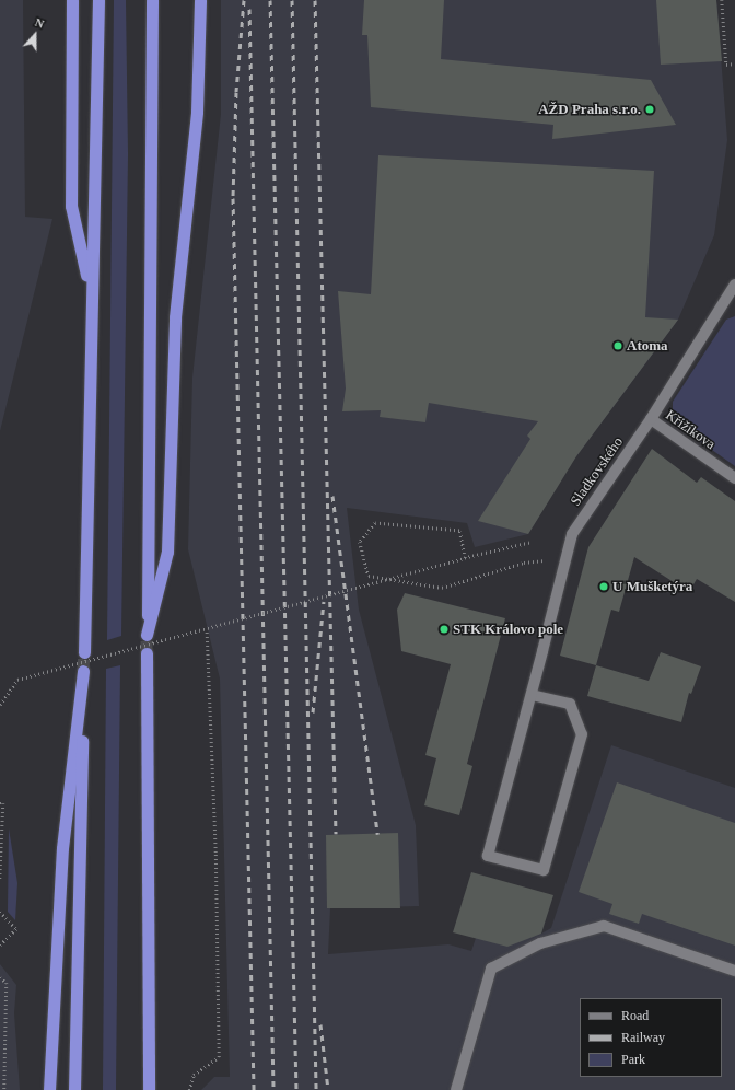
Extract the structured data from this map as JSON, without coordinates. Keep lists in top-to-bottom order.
{
  "streets": {
    "street": ["Křižíkova", "Sladkovského"]
  },
  "crossings": [
    ["Křižíkova", "Sladkovského"]
  ],
  "places": [
    "AŽD Praha s.r.o.",
    "Atoma",
    "U Mušketýra",
    "STK Královo pole"
  ],
  "legend": ["Road", "Railway", "Park"],
  "north": "top"
}
